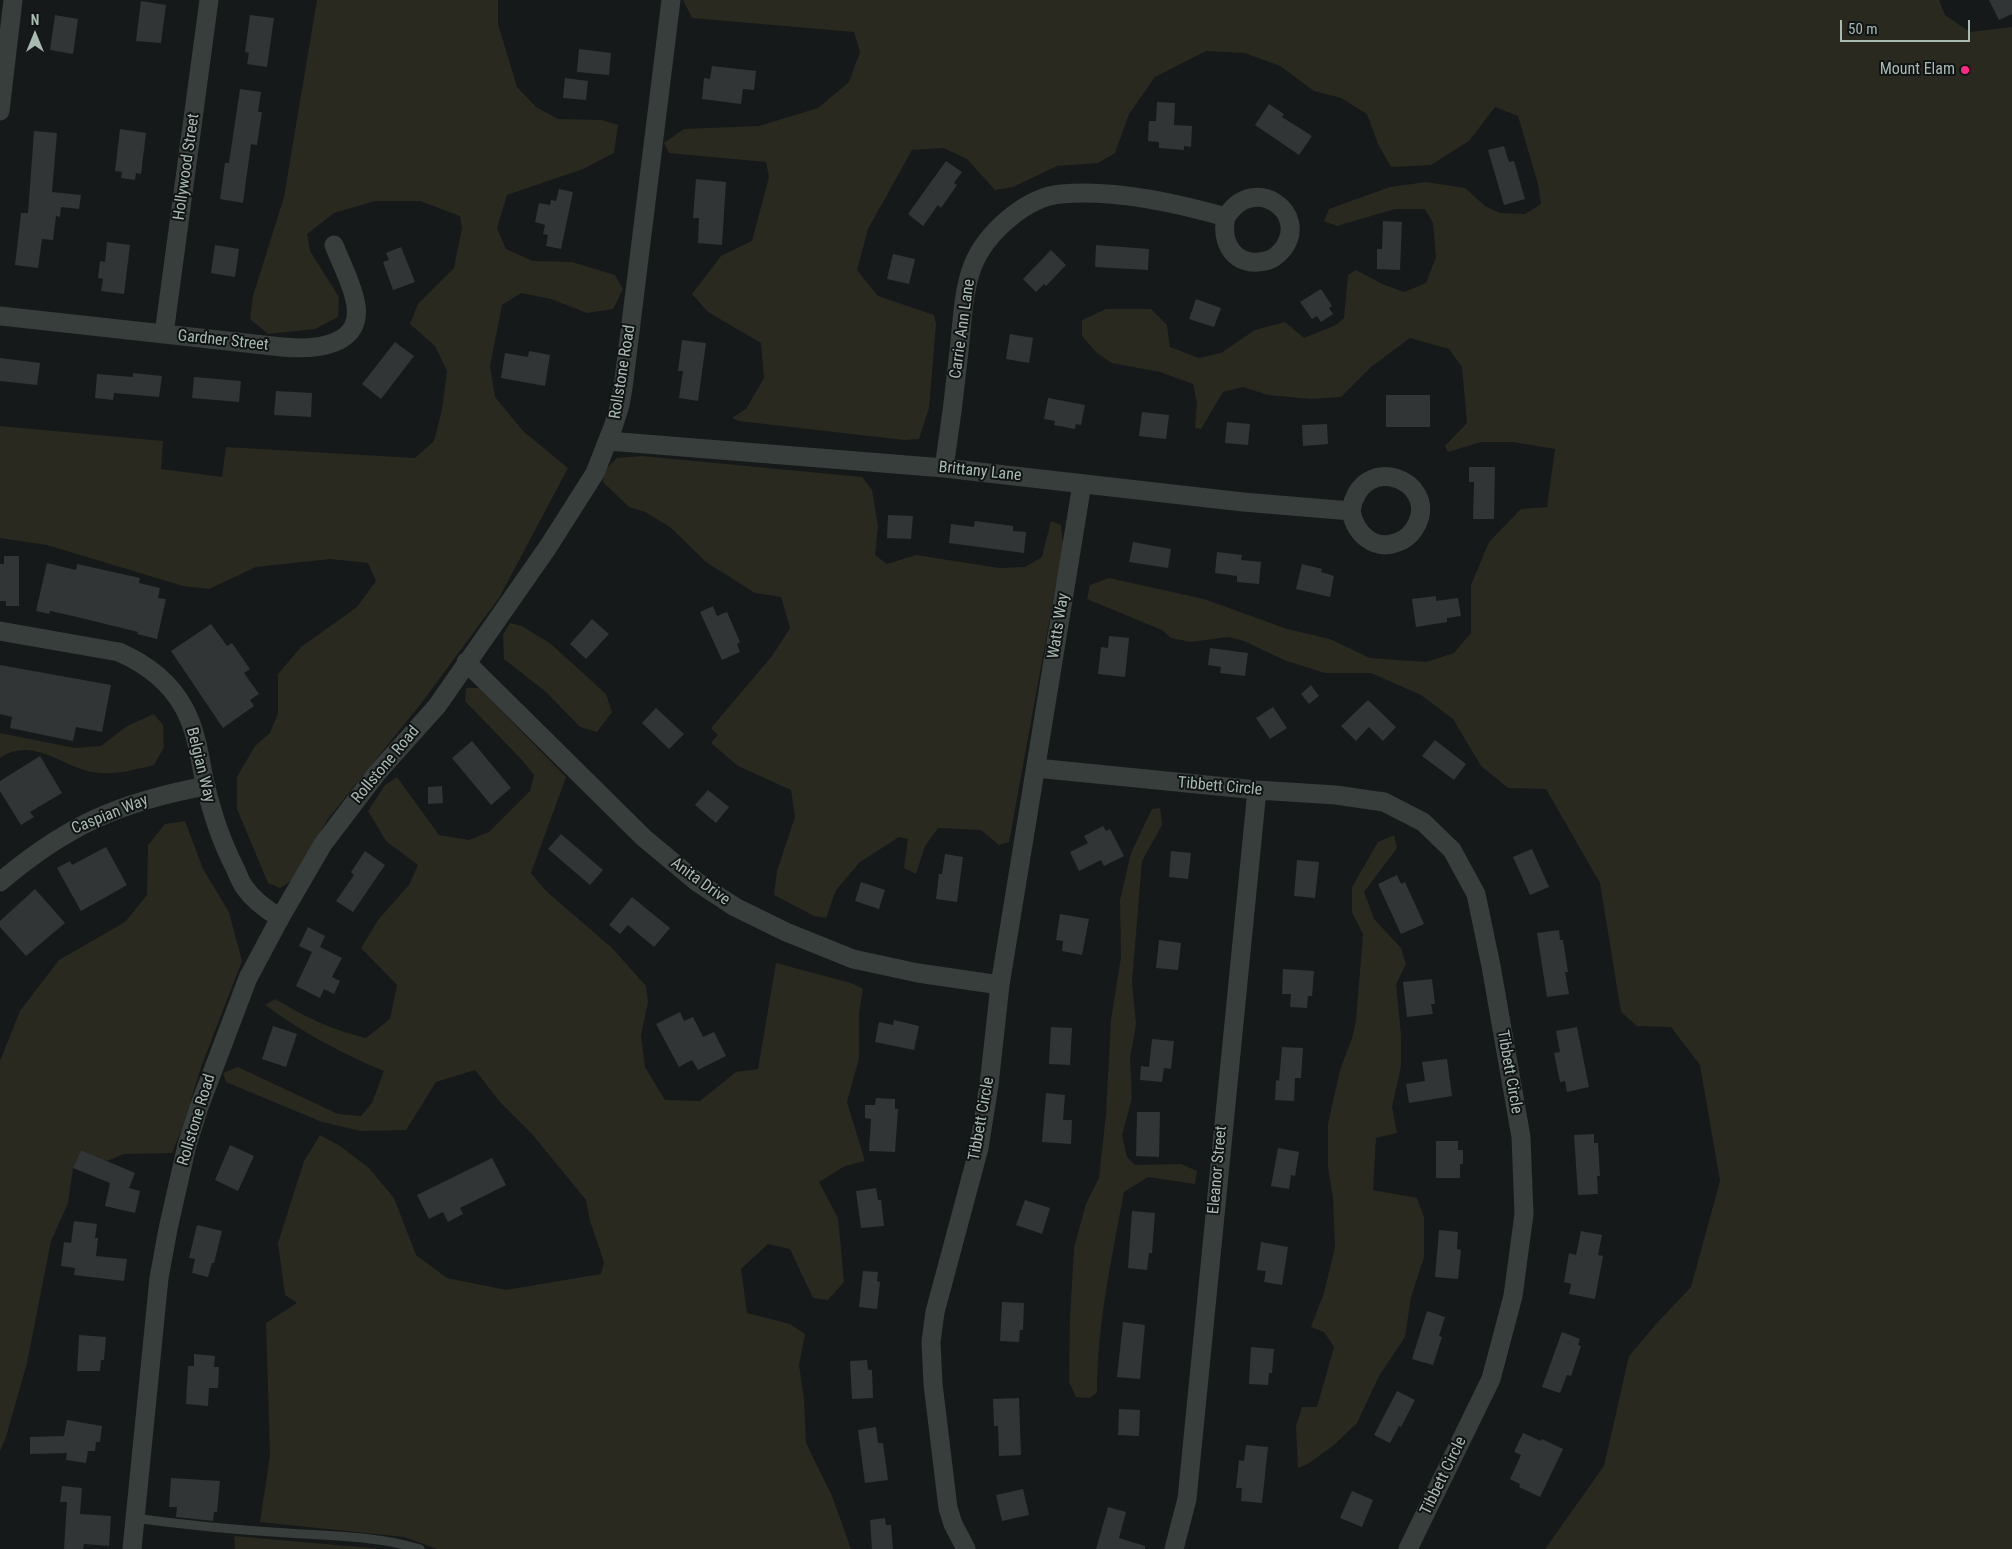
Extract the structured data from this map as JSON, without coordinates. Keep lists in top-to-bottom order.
{
  "streets": {
    "street": [
      "Hollywood Street",
      "Carrie Ann Lane",
      "Gardner Street",
      "Rollstone Road",
      "Brittany Lane",
      "Watts Way",
      "Belgian Way",
      "Tibbett Circle",
      "Caspian Way",
      "Anita Drive",
      "Eleanor Street"
    ]
  },
  "crossings": [
    ["Hollywood Street", "Gardner Street"],
    ["Carrie Ann Lane", "Brittany Lane"],
    ["Rollstone Road", "Brittany Lane"],
    ["Rollstone Road", "Belgian Way"],
    ["Rollstone Road", "Anita Drive"],
    ["Brittany Lane", "Watts Way"],
    ["Watts Way", "Tibbett Circle"],
    ["Belgian Way", "Caspian Way"],
    ["Tibbett Circle", "Anita Drive"],
    ["Tibbett Circle", "Eleanor Street"]
  ],
  "places": ["Mount Elam"],
  "scale_bar": "50 m",
  "north": "top"
}
